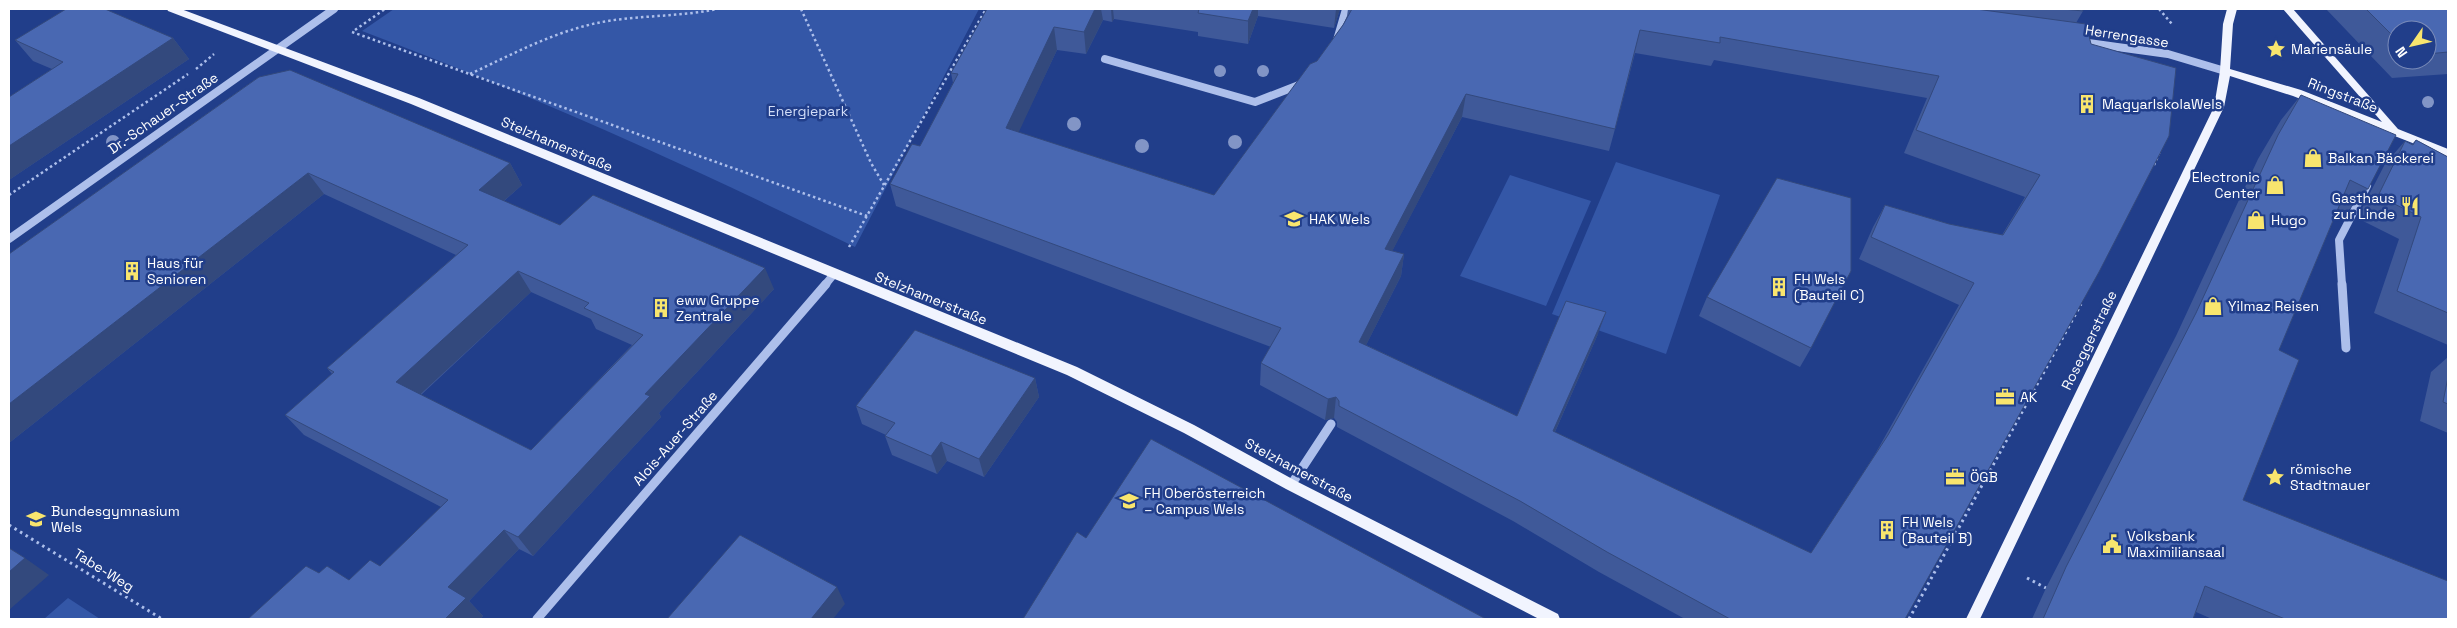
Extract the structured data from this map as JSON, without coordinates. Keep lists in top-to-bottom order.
{
  "streets": {
    "main road": ["Ringstraße", "Stelzhamerstraße", "Roseggerstraße"],
    "street": ["Herrengasse", "Dr.-Schauer-Straße", "Alois-Auer-Straße"],
    "path": ["Tabe-Weg"]
  },
  "crossings": [
    ["Herrengasse", "Ringstraße"],
    ["Herrengasse", "Roseggerstraße"],
    ["Ringstraße", "Roseggerstraße"],
    ["Dr.-Schauer-Straße", "Stelzhamerstraße"],
    ["Stelzhamerstraße", "Alois-Auer-Straße"]
  ],
  "parks": ["Energiepark"],
  "places": {
    "place": ["Mariensäule", "römische Stadtmauer"],
    "building": [
      "MagyarIskolaWels",
      "Haus für Senioren",
      "FH Wels (Bauteil C)",
      "eww Gruppe Zentrale",
      "FH Wels (Bauteil B)"
    ],
    "shop": [
      "Balkan Bäckerei",
      "Electronic Center",
      "Hugo",
      "Yilmaz Reisen"
    ],
    "restaurant": ["Gasthaus zur Linde"],
    "school or university": ["HAK Wels", "FH Oberösterreich – Campus Wels", "Bundesgymnasium Wels"],
    "office": ["AK", "ÖGB"],
    "public building": ["Volksbank Maximiliansaal"]
  },
  "north": "bottom left"
}
